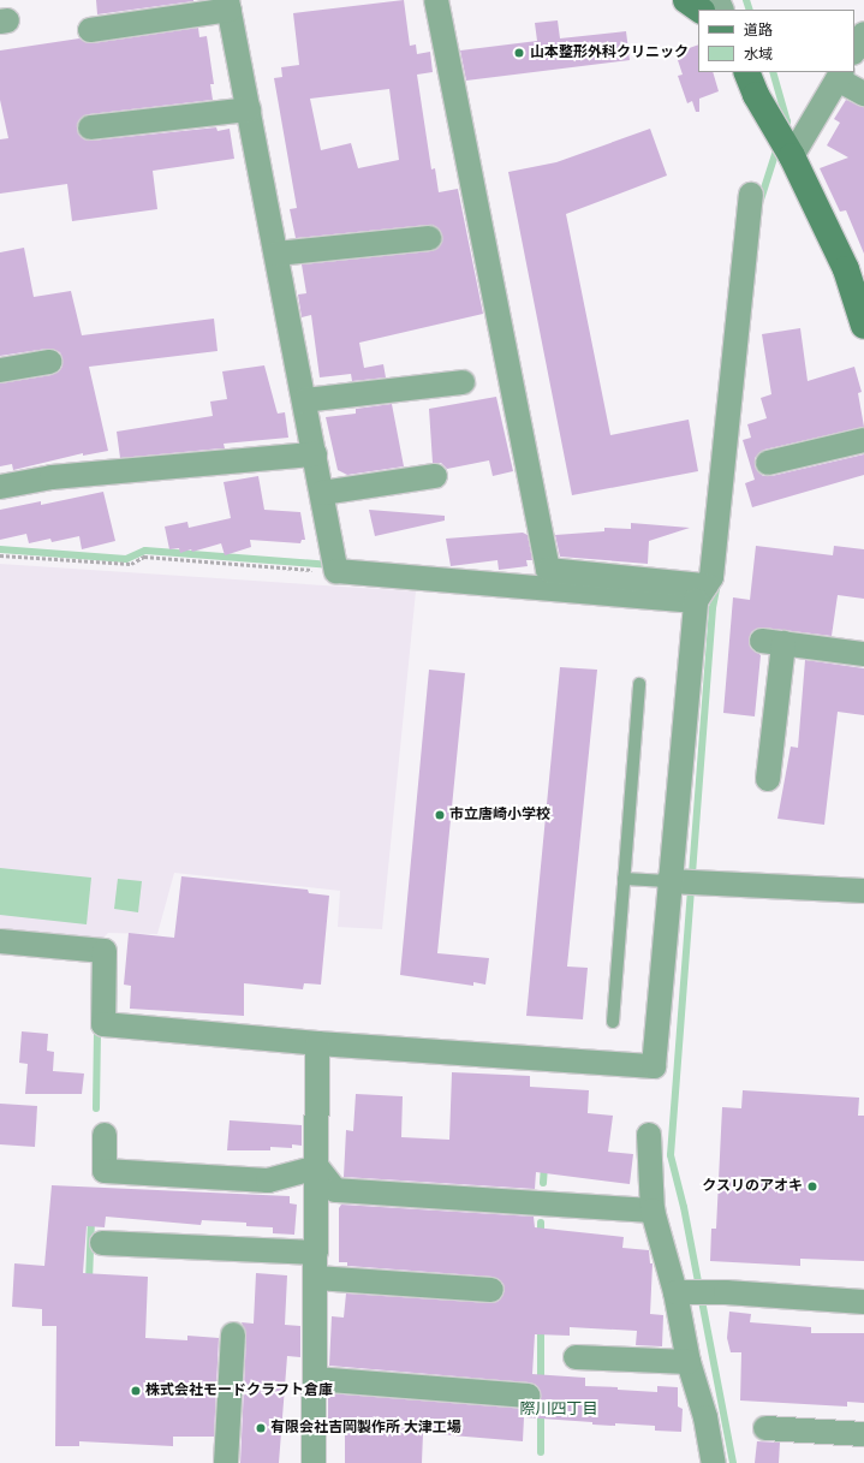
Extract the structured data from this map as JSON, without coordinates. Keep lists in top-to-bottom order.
{
  "districts": ["際川四丁目"],
  "places": [
    "山本整形外科クリニック",
    "市立唐崎小学校",
    "クスリのアオキ",
    "株式会社モードクラフト倉庫",
    "有限会社吉岡製作所 大津工場"
  ],
  "legend": ["道路", "水域"]
}
